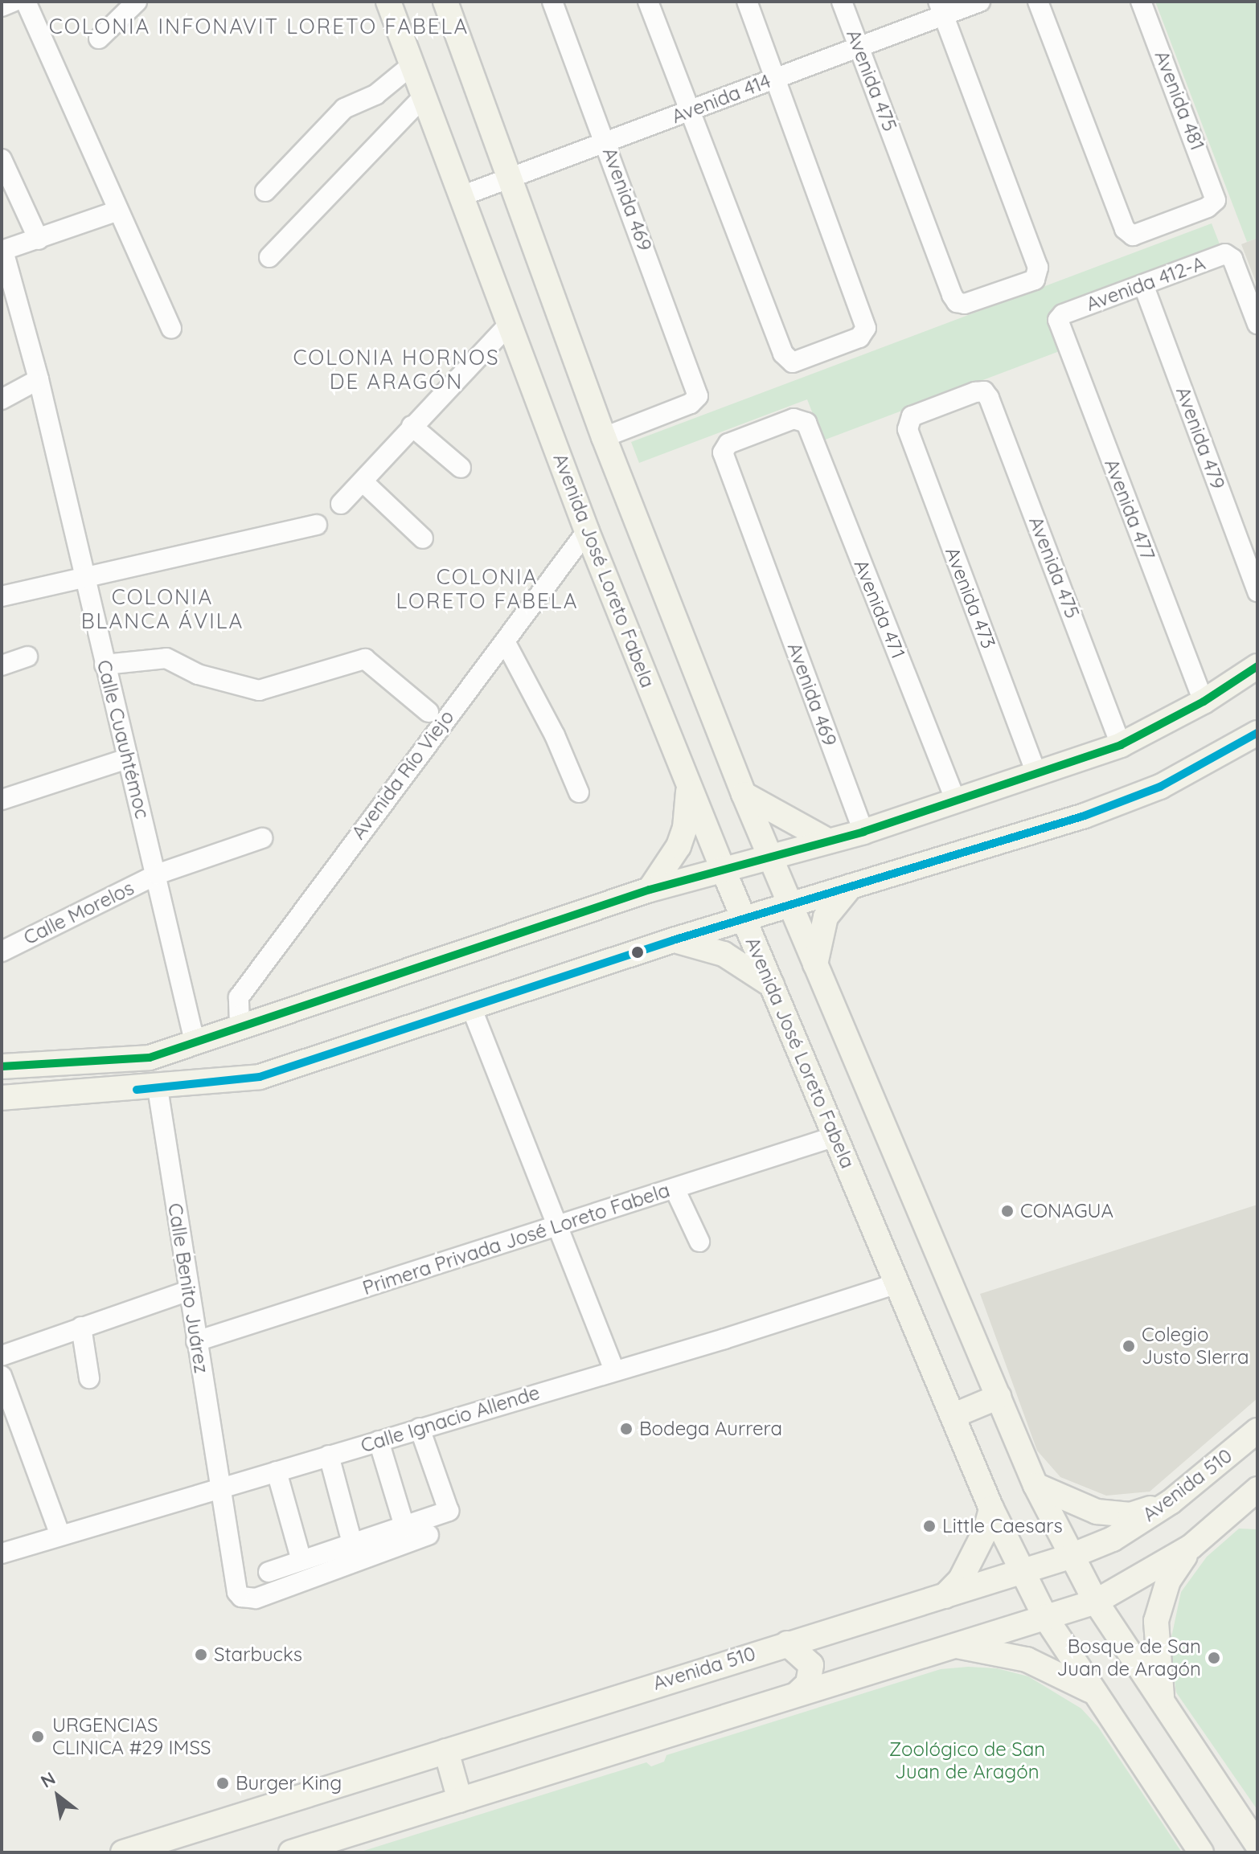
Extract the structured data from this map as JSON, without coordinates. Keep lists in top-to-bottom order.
{
  "streets": {
    "main road": ["Avenida José Loreto Fabela", "Avenida 510"],
    "street": [
      "Avenida 475",
      "Avenida 414",
      "Avenida 481",
      "Avenida 469",
      "Avenida 412-A",
      "Avenida 479",
      "Avenida 477",
      "Avenida 473",
      "Avenida 471",
      "Calle Cuauhtémoc",
      "Avenida Río Viejo",
      "Calle Morelos",
      "Primera Privada José Loreto Fabela",
      "Calle Benito Juárez",
      "Calle Ignacio Allende"
    ]
  },
  "crossings": [
    ["Avenida 475", "Avenida 414"],
    ["Avenida 475", "Avenida 473"],
    ["Avenida 414", "Avenida 469"],
    ["Avenida 414", "Avenida José Loreto Fabela"],
    ["Avenida 469", "Avenida 471"],
    ["Avenida 412-A", "Avenida 479"],
    ["Avenida 412-A", "Avenida 477"],
    ["Avenida José Loreto Fabela", "Avenida Río Viejo"],
    ["Avenida José Loreto Fabela", "Primera Privada José Loreto Fabela"],
    ["Avenida José Loreto Fabela", "Calle Ignacio Allende"],
    ["Avenida José Loreto Fabela", "Avenida 510"],
    ["Calle Cuauhtémoc", "Calle Morelos"],
    ["Primera Privada José Loreto Fabela", "Calle Benito Juárez"],
    ["Calle Benito Juárez", "Calle Ignacio Allende"]
  ],
  "districts": [
    "COLONIA INFONAVIT LORETO FABELA",
    "COLONIA HORNOS DE ARAGÓN",
    "COLONIA LORETO FABELA",
    "COLONIA BLANCA ÁVILA"
  ],
  "parks": ["Zoológico de San Juan de Aragón"],
  "places": [
    "CONAGUA",
    "Colegio Justo SIerra",
    "Bodega Aurrera",
    "Little Caesars",
    "Starbucks",
    "Bosque de San Juan de Aragón",
    "URGENCIAS CLINICA #29 IMSS",
    "Burger King"
  ],
  "north": "top left"
}
